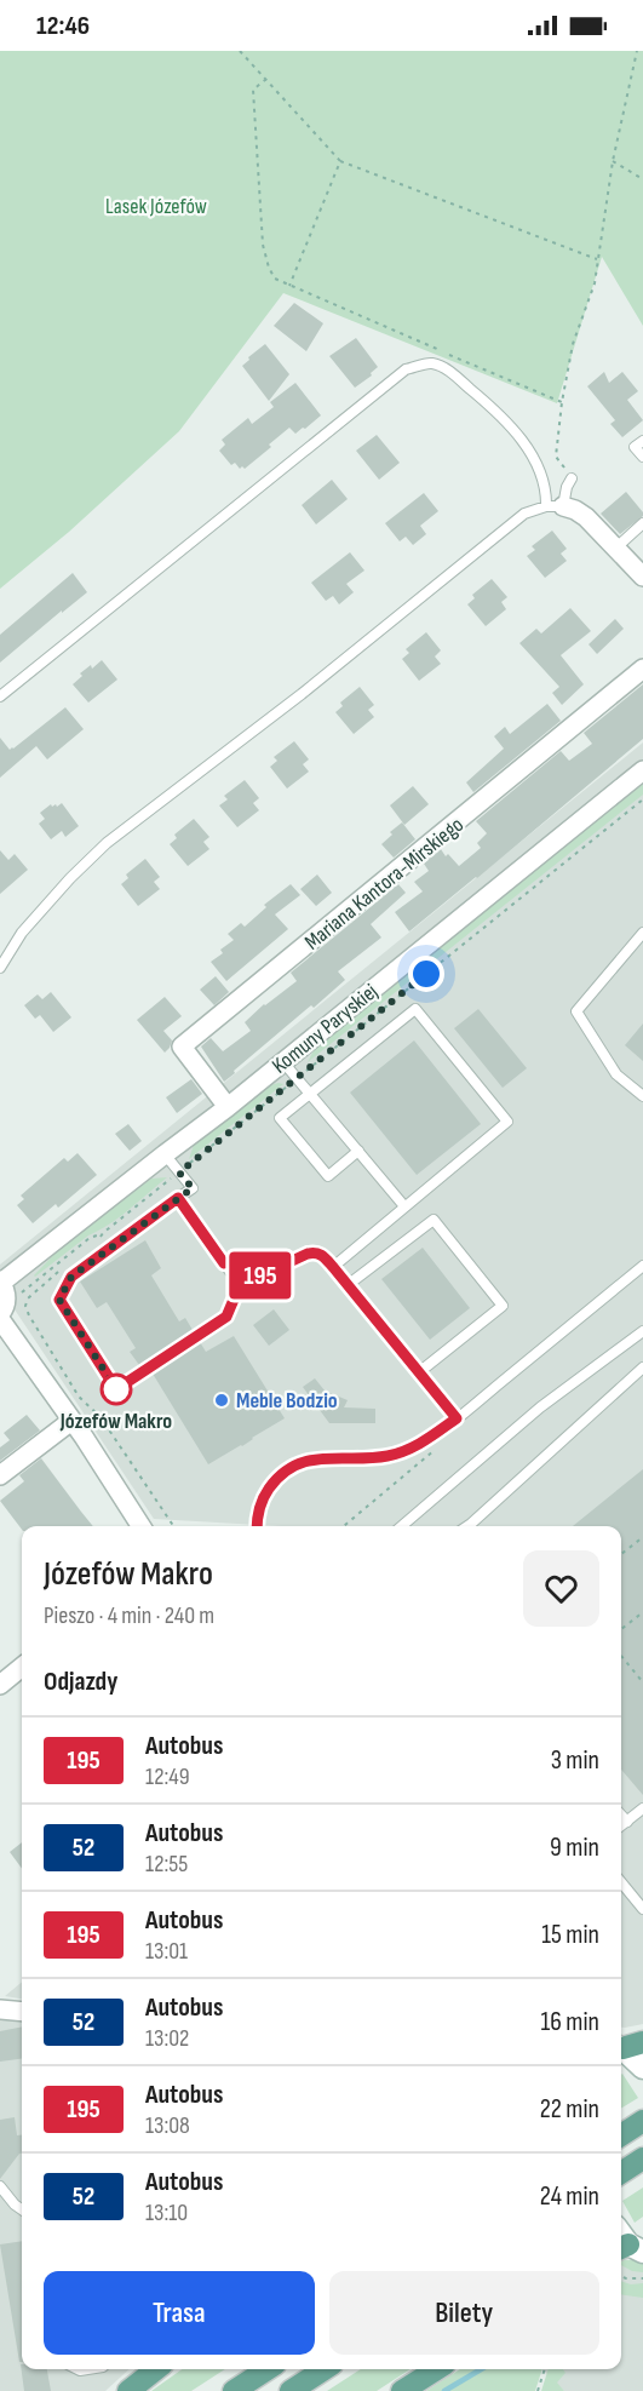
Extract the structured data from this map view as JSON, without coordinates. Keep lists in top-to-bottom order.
{
  "streets": {
    "street": ["Mariana Kantora-Mirskiego", "Komuny Paryskiej"]
  },
  "crossings": [
    ["Mariana Kantora-Mirskiego", "Komuny Paryskiej"]
  ],
  "parks": ["Lasek Józefów"],
  "places": ["Józefów Makro", "Meble Bodzio"],
  "lines": ["bus line 195"],
  "page": {
    "status": "12:46",
    "on_map": "195",
    "heading": [
      ["Józefów Makro", "Pieszo · 4 min · 240 m"],
      "Odjazdy"
    ],
    "list": [
      {
        "mark": "195",
        "name": "Autobus",
        "note": "12:49",
        "value": "3 min"
      },
      {
        "mark": "52",
        "name": "Autobus",
        "note": "12:55",
        "value": "9 min"
      },
      {
        "mark": "195",
        "name": "Autobus",
        "note": "13:01",
        "value": "15 min"
      },
      {
        "mark": "52",
        "name": "Autobus",
        "note": "13:02",
        "value": "16 min"
      },
      {
        "mark": "195",
        "name": "Autobus",
        "note": "13:08",
        "value": "22 min"
      },
      {
        "mark": "52",
        "name": "Autobus",
        "note": "13:10",
        "value": "24 min"
      }
    ],
    "buttons": ["Trasa", "Bilety"]
  }
}
